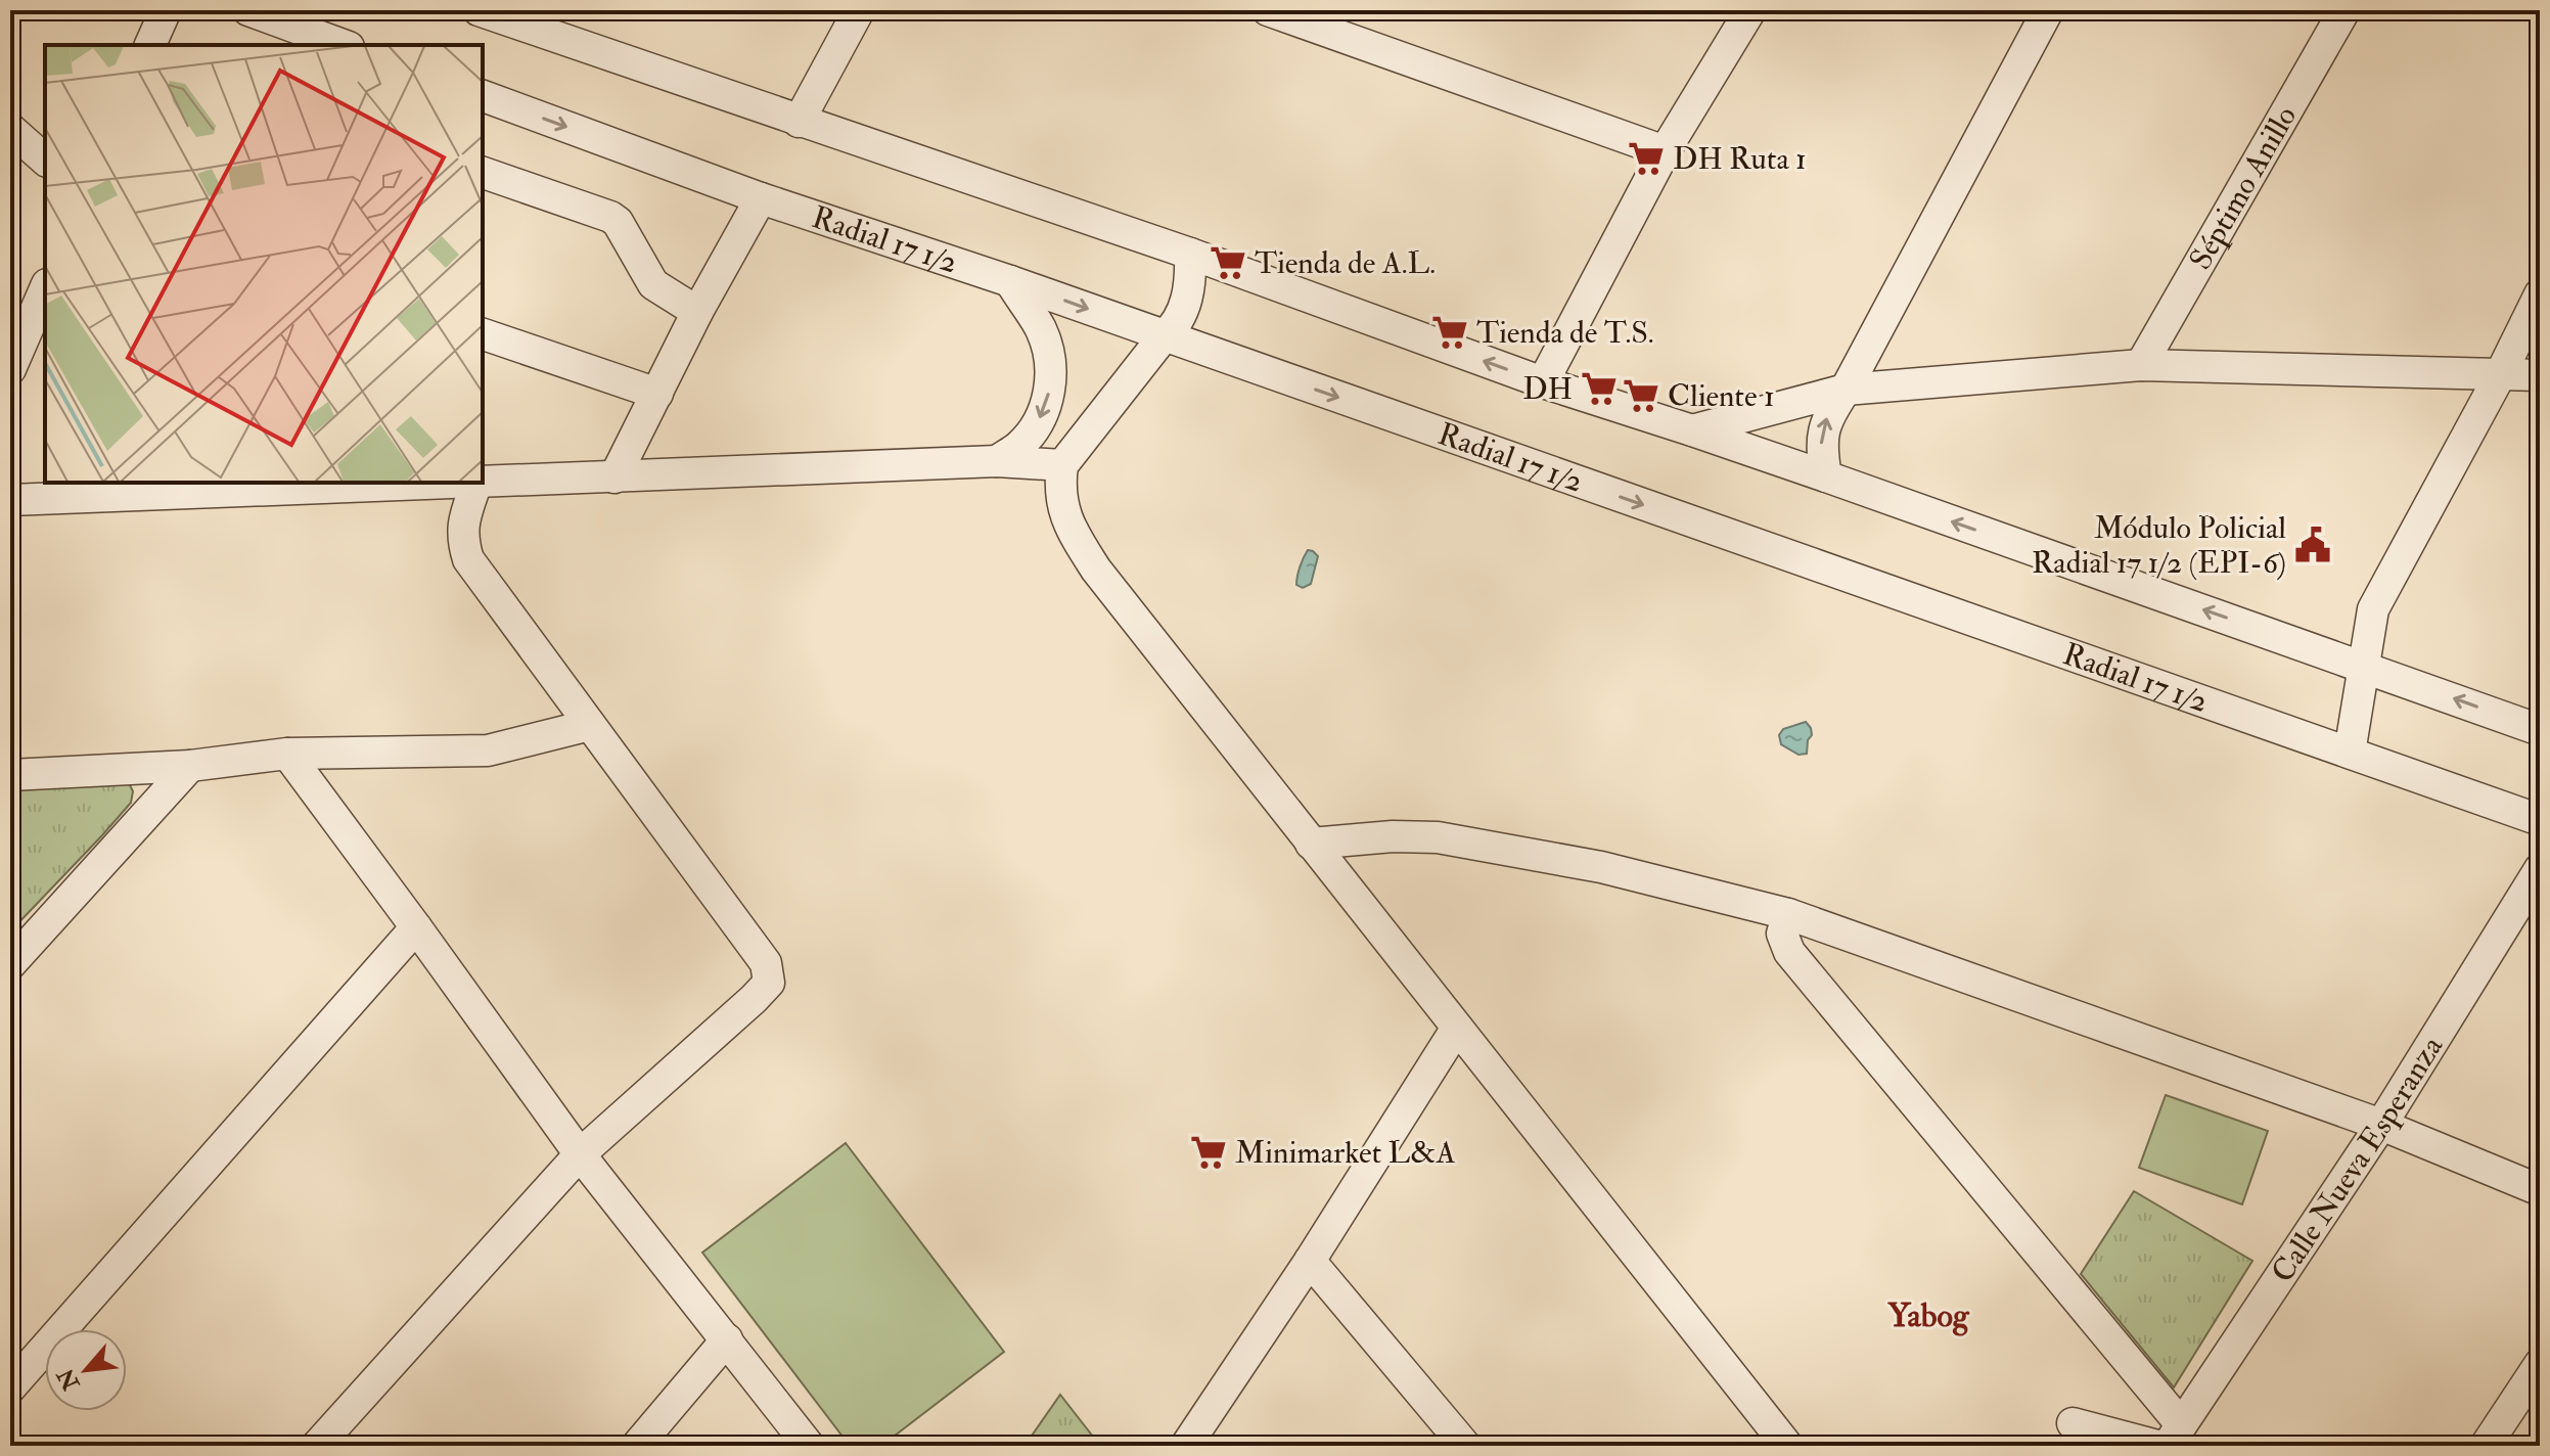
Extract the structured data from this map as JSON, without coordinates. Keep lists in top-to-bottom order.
{
  "streets": {
    "street": ["Séptimo Anillo", "Radial 17 1/2", "Calle Nueva Esperanza"]
  },
  "districts": ["Yabog"],
  "places": {
    "supermarket": [
      "DH Ruta 1",
      "Tienda de A.L.",
      "Tienda de T.S.",
      "DH",
      "Cliente 1",
      "Minimarket L&A"
    ],
    "public building": ["Módulo Policial Radial 17 1/2 (EPI-6)"]
  },
  "north": "bottom left"
}
